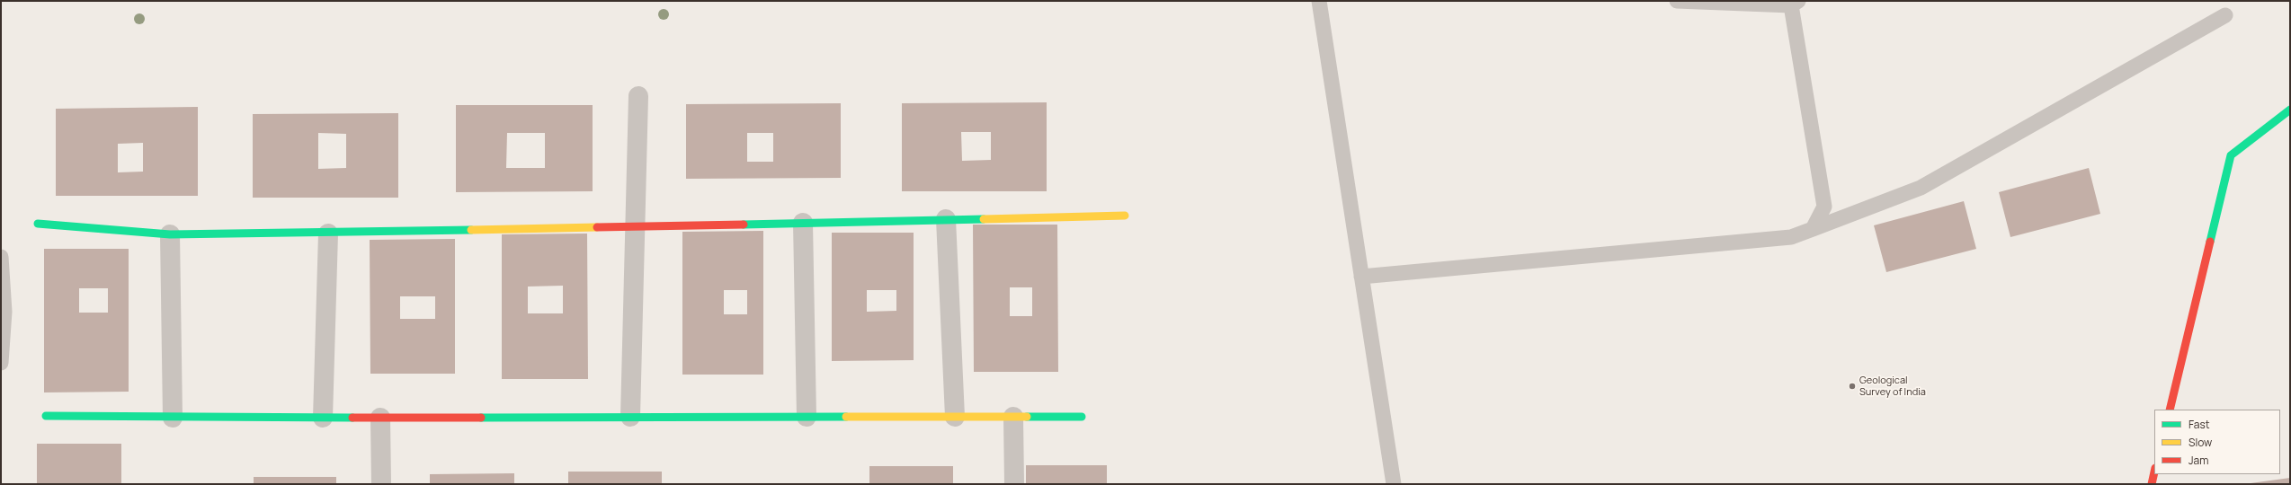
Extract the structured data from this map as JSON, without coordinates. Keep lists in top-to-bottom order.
{
  "places": ["Geological Survey of India"],
  "legend": ["Fast", "Slow", "Jam"]
}
